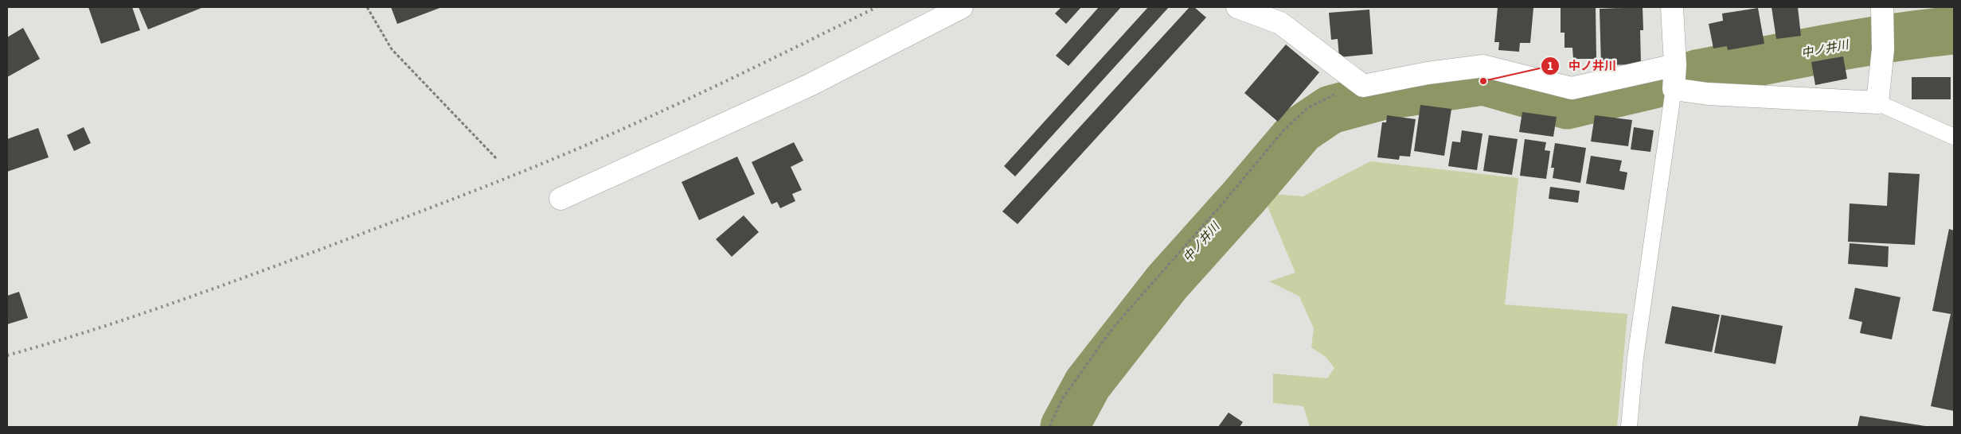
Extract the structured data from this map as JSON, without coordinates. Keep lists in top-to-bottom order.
{
  "water": ["中ノ井川"],
  "places": ["中ノ井川"]
}
